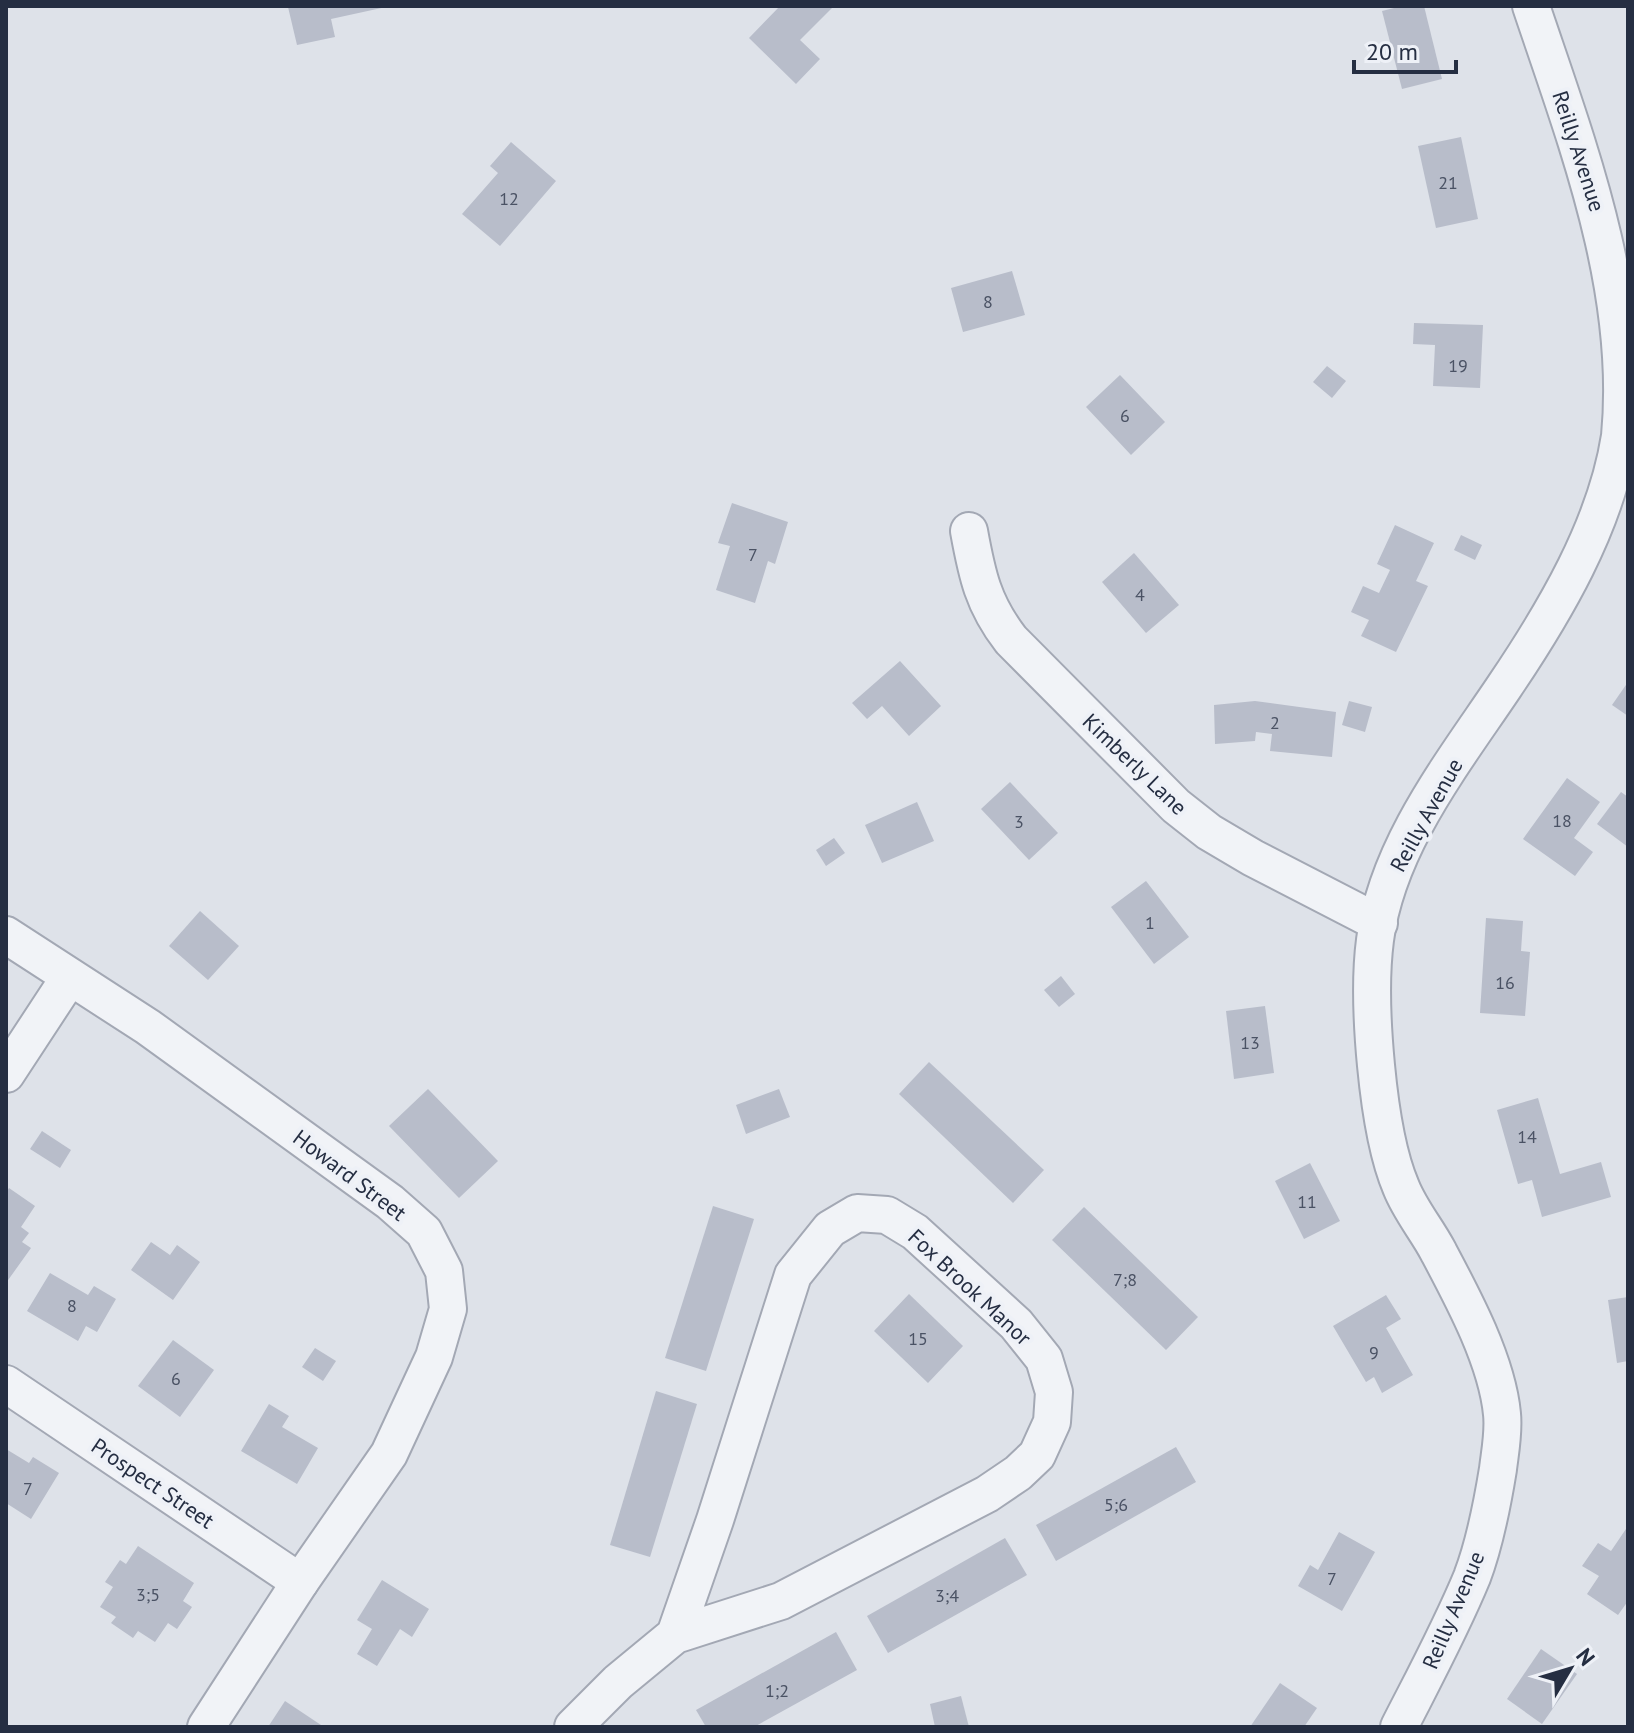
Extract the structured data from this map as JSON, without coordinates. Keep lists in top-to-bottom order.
{
  "streets": {
    "street": [
      "Reilly Avenue",
      "Kimberly Lane",
      "Howard Street",
      "Fox Brook Manor",
      "Prospect Street"
    ]
  },
  "crossings": [
    ["Reilly Avenue", "Kimberly Lane"],
    ["Howard Street", "Prospect Street"]
  ],
  "house_numbers": [
    "21",
    "12",
    "8",
    "19",
    "6",
    "7",
    "4",
    "2",
    "18",
    "3",
    "1",
    "16",
    "13",
    "14",
    "11",
    "7;8",
    "8",
    "15",
    "9",
    "6",
    "7",
    "5;6",
    "7",
    "3;5",
    "3;4",
    "1;2"
  ],
  "scale_bar": "20 m",
  "north": "top right"
}
